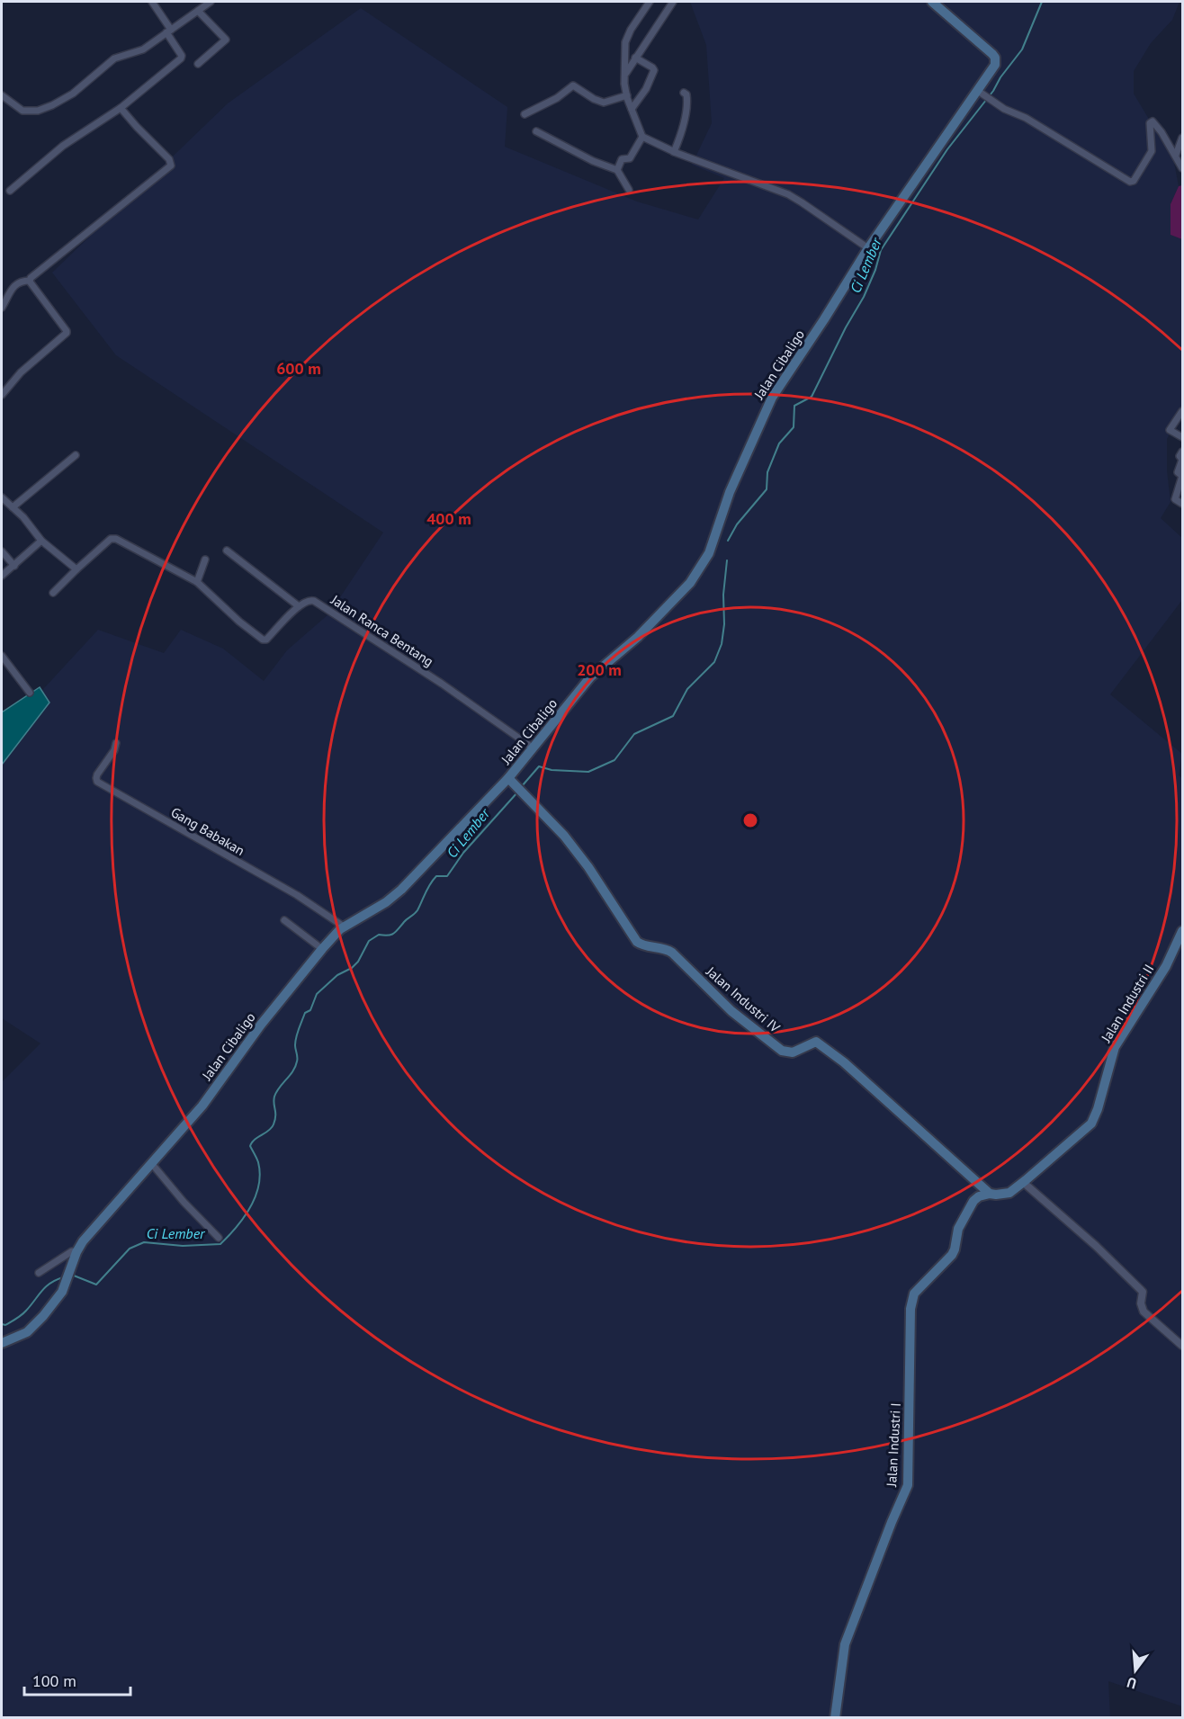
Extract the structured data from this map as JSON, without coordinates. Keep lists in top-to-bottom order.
{
  "streets": {
    "main road": [
      "Jalan Cibaligo",
      "Jalan Industri IV",
      "Jalan Industri II",
      "Jalan Industri I"
    ],
    "street": ["Jalan Ranca Bentang", "Gang Babakan"]
  },
  "crossings": [
    ["Jalan Cibaligo", "Jalan Ranca Bentang"],
    ["Jalan Cibaligo", "Gang Babakan"],
    ["Jalan Cibaligo", "Jalan Industri IV"],
    ["Jalan Industri IV", "Jalan Industri II"],
    ["Jalan Industri IV", "Jalan Industri I"],
    ["Jalan Industri II", "Jalan Industri I"]
  ],
  "water": ["Ci Lember"],
  "scale_bar": "100 m",
  "north": "bottom",
  "rings": ["600 m", "400 m", "200 m"]
}
